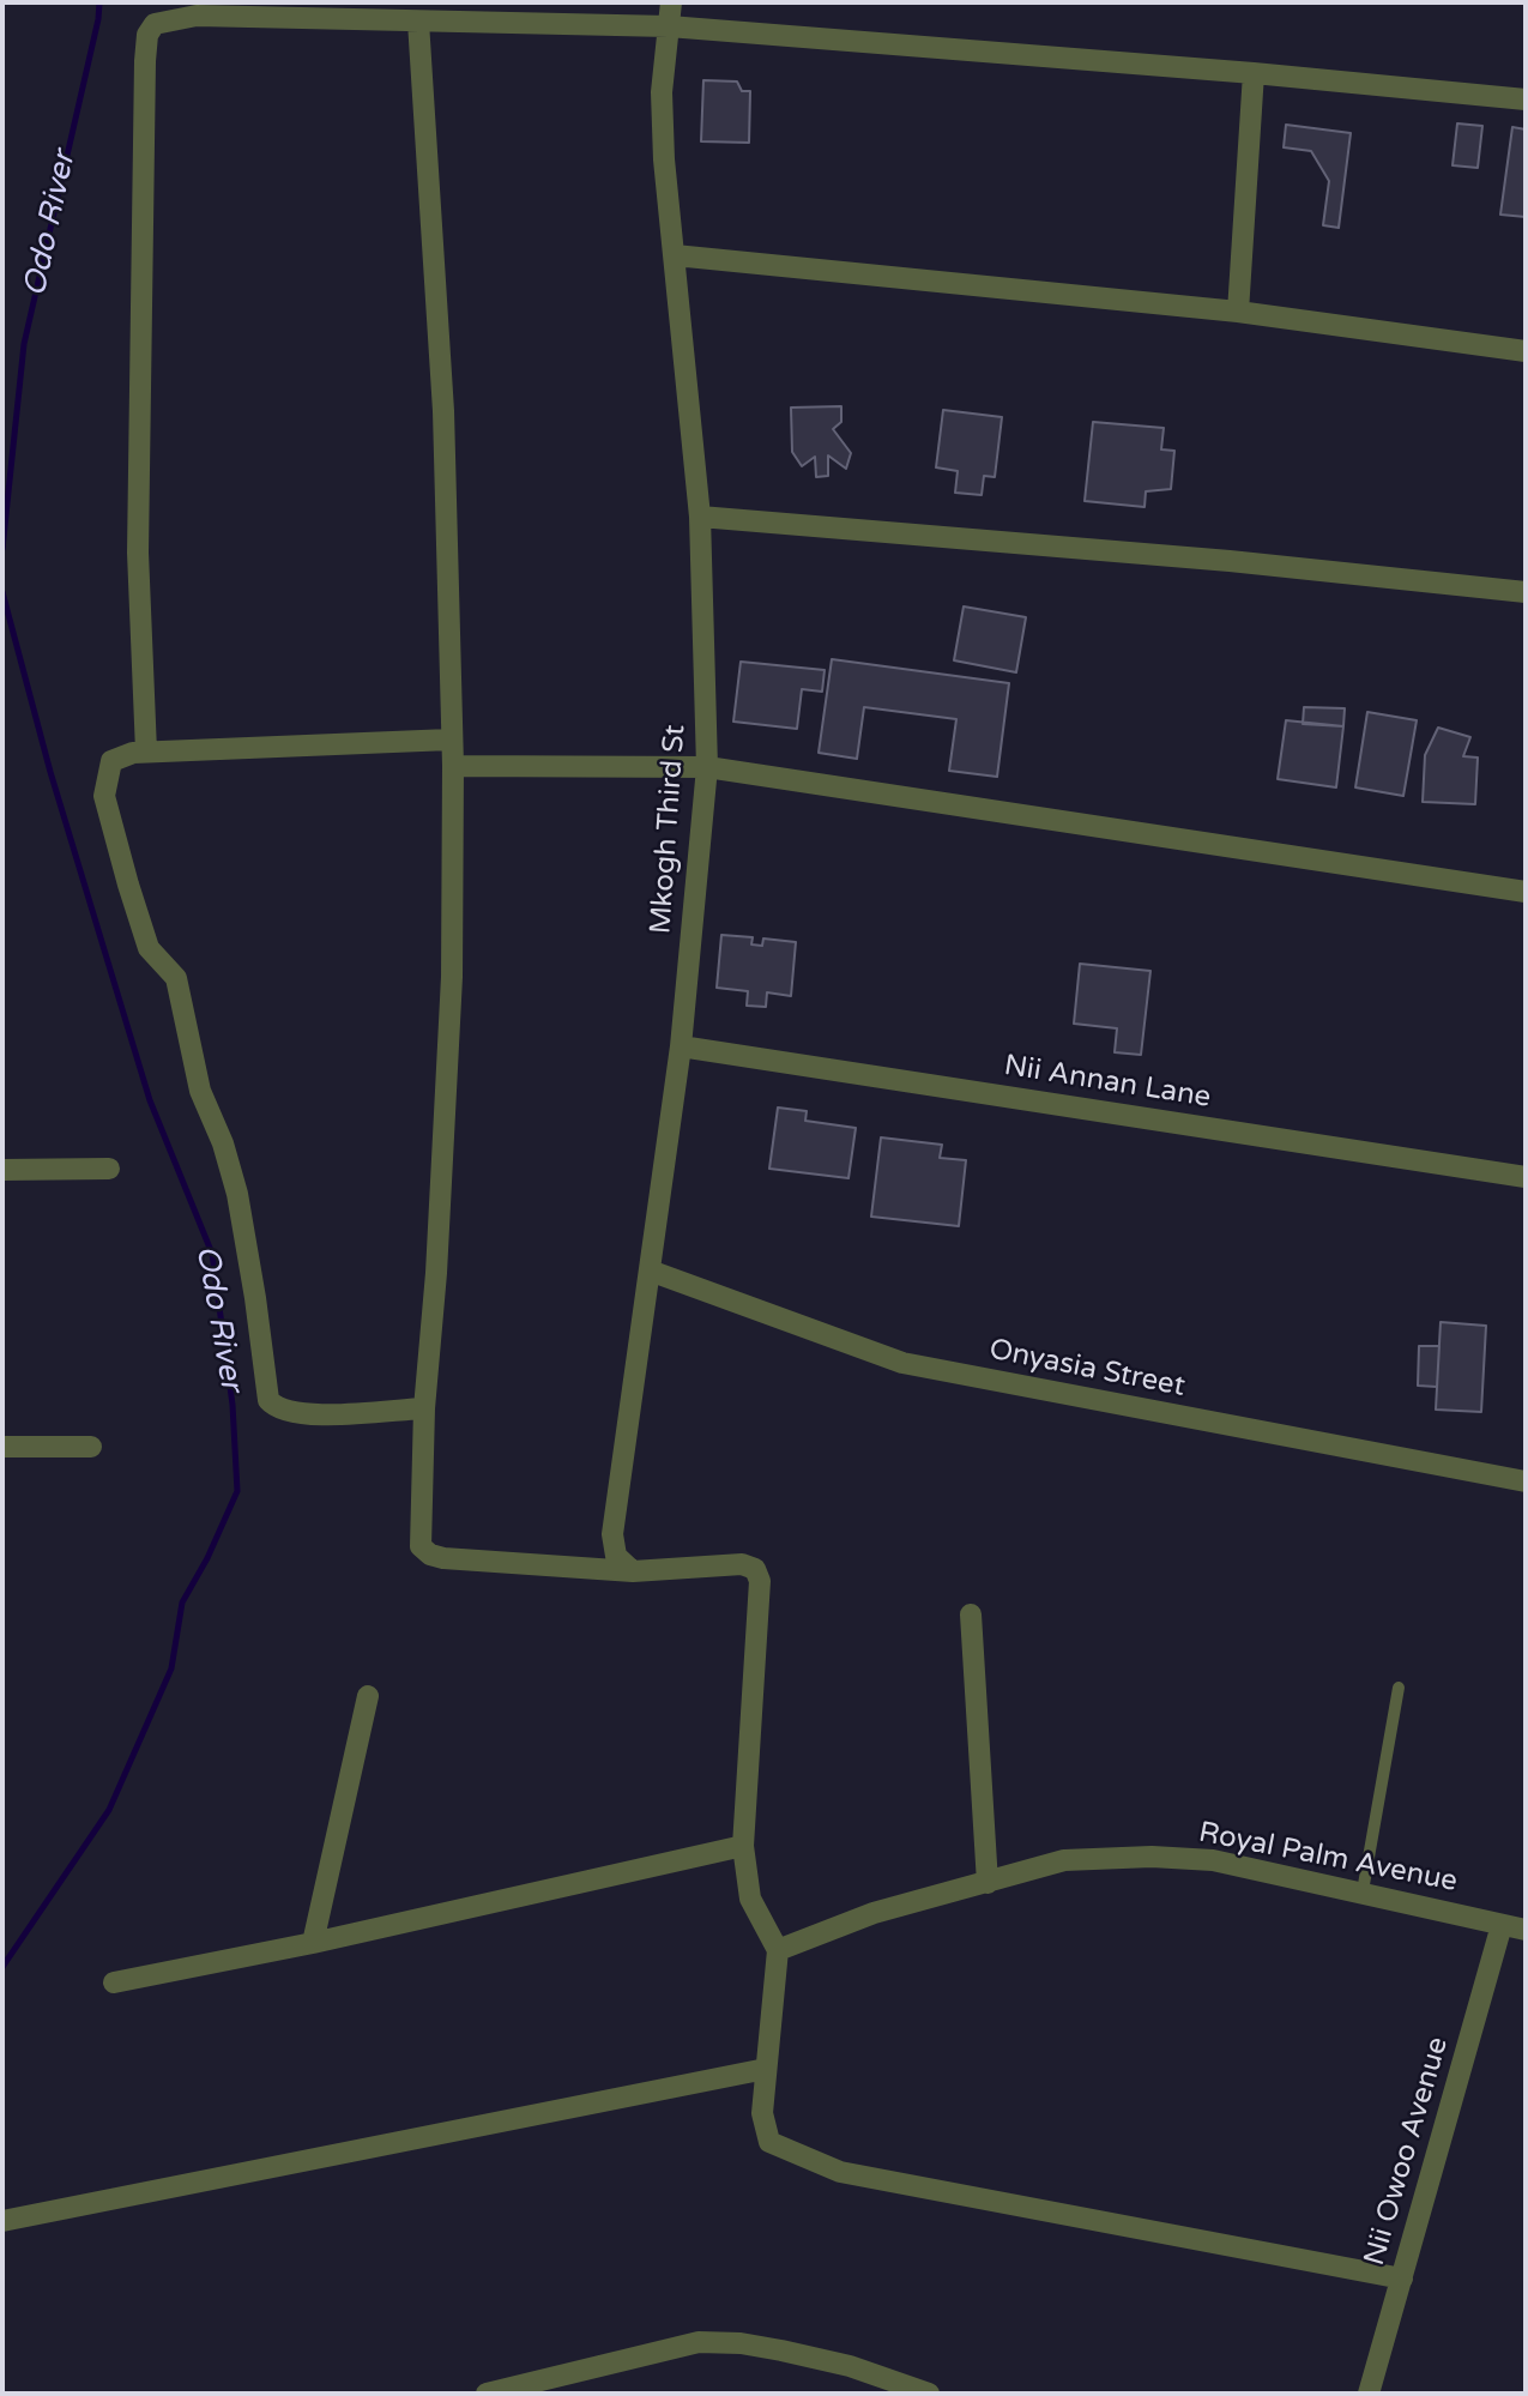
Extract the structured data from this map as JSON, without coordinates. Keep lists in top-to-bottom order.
{
  "streets": {
    "street": [
      "Mkogh Third St",
      "Nii Annan Lane",
      "Onyasia Street",
      "Royal Palm Avenue",
      "Nii Owoo Avenue"
    ]
  },
  "crossings": [
    ["Mkogh Third St", "Nii Annan Lane"],
    ["Mkogh Third St", "Onyasia Street"],
    ["Royal Palm Avenue", "Nii Owoo Avenue"]
  ],
  "water": ["Odo River"]
}
